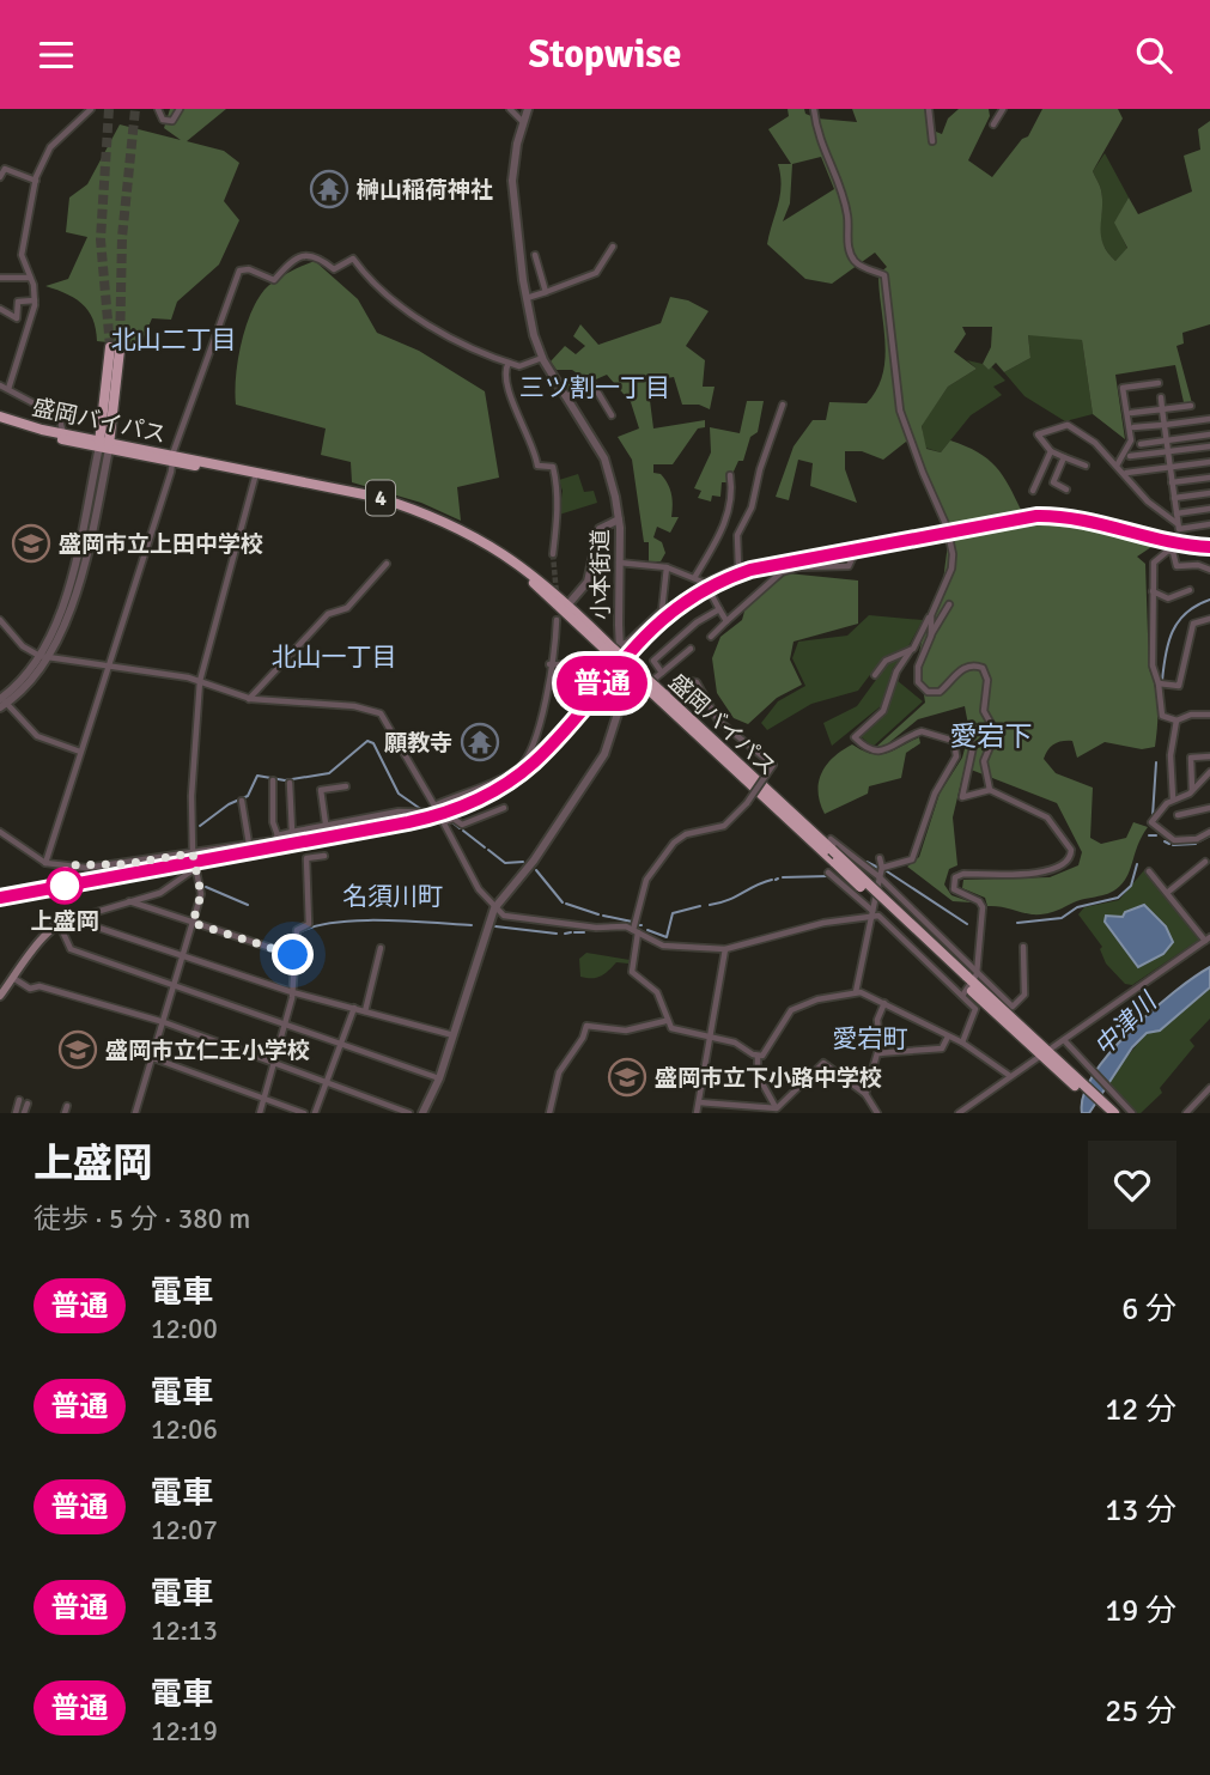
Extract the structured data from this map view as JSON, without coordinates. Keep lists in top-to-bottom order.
{
  "streets": {
    "highway": ["盛岡バイパス", "4"],
    "street": ["小本街道"]
  },
  "crossings": [
    ["盛岡バイパス", "小本街道"]
  ],
  "districts": [
    "北山二丁目",
    "三ツ割一丁目",
    "北山一丁目",
    "愛宕下",
    "名須川町",
    "愛宕町"
  ],
  "water": ["中津川"],
  "places": {
    "temple": ["榊山稲荷神社", "願教寺"],
    "school or university": ["盛岡市立上田中学校", "盛岡市立仁王小学校", "盛岡市立下小路中学校"],
    "other": ["上盛岡"]
  },
  "page": {
    "header": "Stopwise",
    "on_map": "普通",
    "heading": ["上盛岡", "徒歩 · 5 分 · 380 m"],
    "list": [
      {
        "mark": "普通",
        "name": "電車",
        "note": "12:00",
        "value": "6 分"
      },
      {
        "mark": "普通",
        "name": "電車",
        "note": "12:06",
        "value": "12 分"
      },
      {
        "mark": "普通",
        "name": "電車",
        "note": "12:07",
        "value": "13 分"
      },
      {
        "mark": "普通",
        "name": "電車",
        "note": "12:13",
        "value": "19 分"
      },
      {
        "mark": "普通",
        "name": "電車",
        "note": "12:19",
        "value": "25 分"
      }
    ]
  }
}
